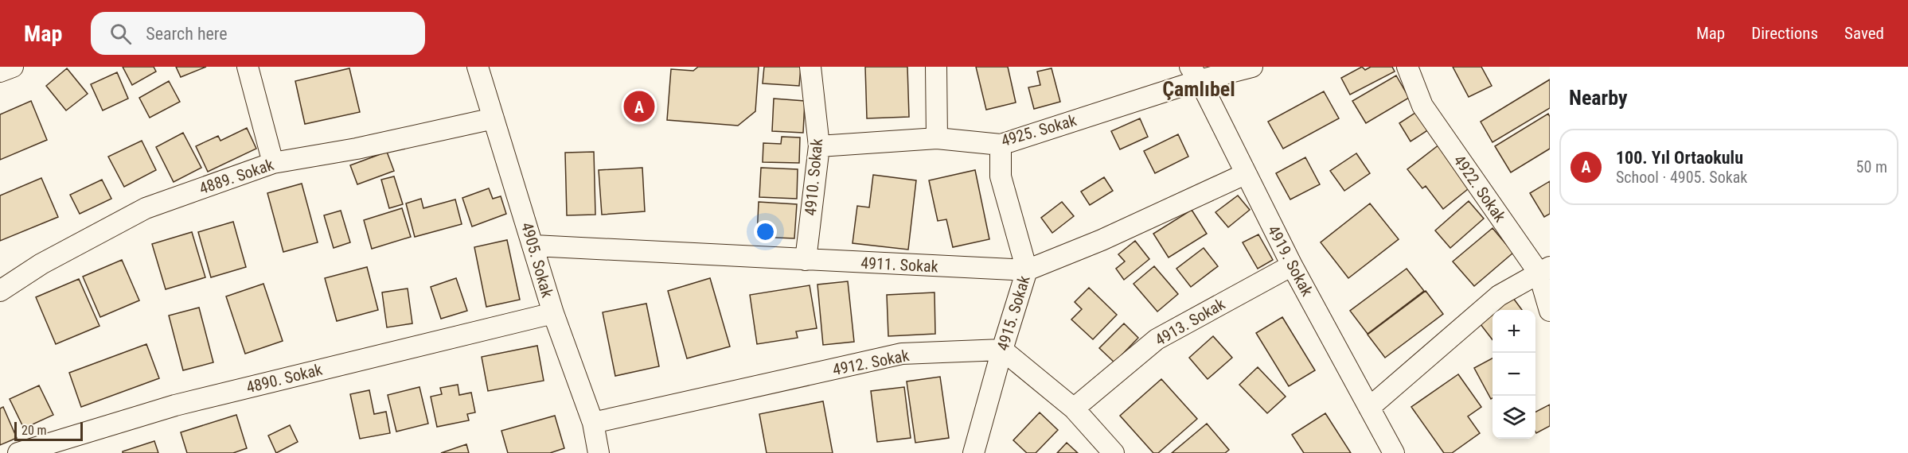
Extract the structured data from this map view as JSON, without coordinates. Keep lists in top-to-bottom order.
{
  "streets": {
    "street": [
      "4925. Sokak",
      "4889. Sokak",
      "4910. Sokak",
      "4922. Sokak",
      "4905. Sokak",
      "4919. Sokak",
      "4911. Sokak",
      "4915. Sokak",
      "4913. Sokak",
      "4912. Sokak",
      "4890. Sokak"
    ]
  },
  "crossings": [
    ["4925. Sokak", "4910. Sokak"],
    ["4925. Sokak", "4919. Sokak"],
    ["4925. Sokak", "4915. Sokak"],
    ["4889. Sokak", "4905. Sokak"],
    ["4910. Sokak", "4911. Sokak"],
    ["4905. Sokak", "4911. Sokak"],
    ["4905. Sokak", "4912. Sokak"],
    ["4905. Sokak", "4890. Sokak"],
    ["4919. Sokak", "4911. Sokak"],
    ["4919. Sokak", "4913. Sokak"],
    ["4911. Sokak", "4915. Sokak"],
    ["4915. Sokak", "4912. Sokak"]
  ],
  "districts": ["Çamlıbel"],
  "scale_bar": "20 m",
  "page": {
    "header": "Map",
    "search": "Search here",
    "nav": ["Map", "Directions", "Saved"],
    "heading": "Nearby",
    "pins": "A",
    "list": [
      {
        "mark": "A",
        "name": "100. Yıl Ortaokulu",
        "note": "School · 4905. Sokak",
        "value": "50 m"
      }
    ],
    "map_buttons": ["+", "−"],
    "scale": "20 m"
  }
}
